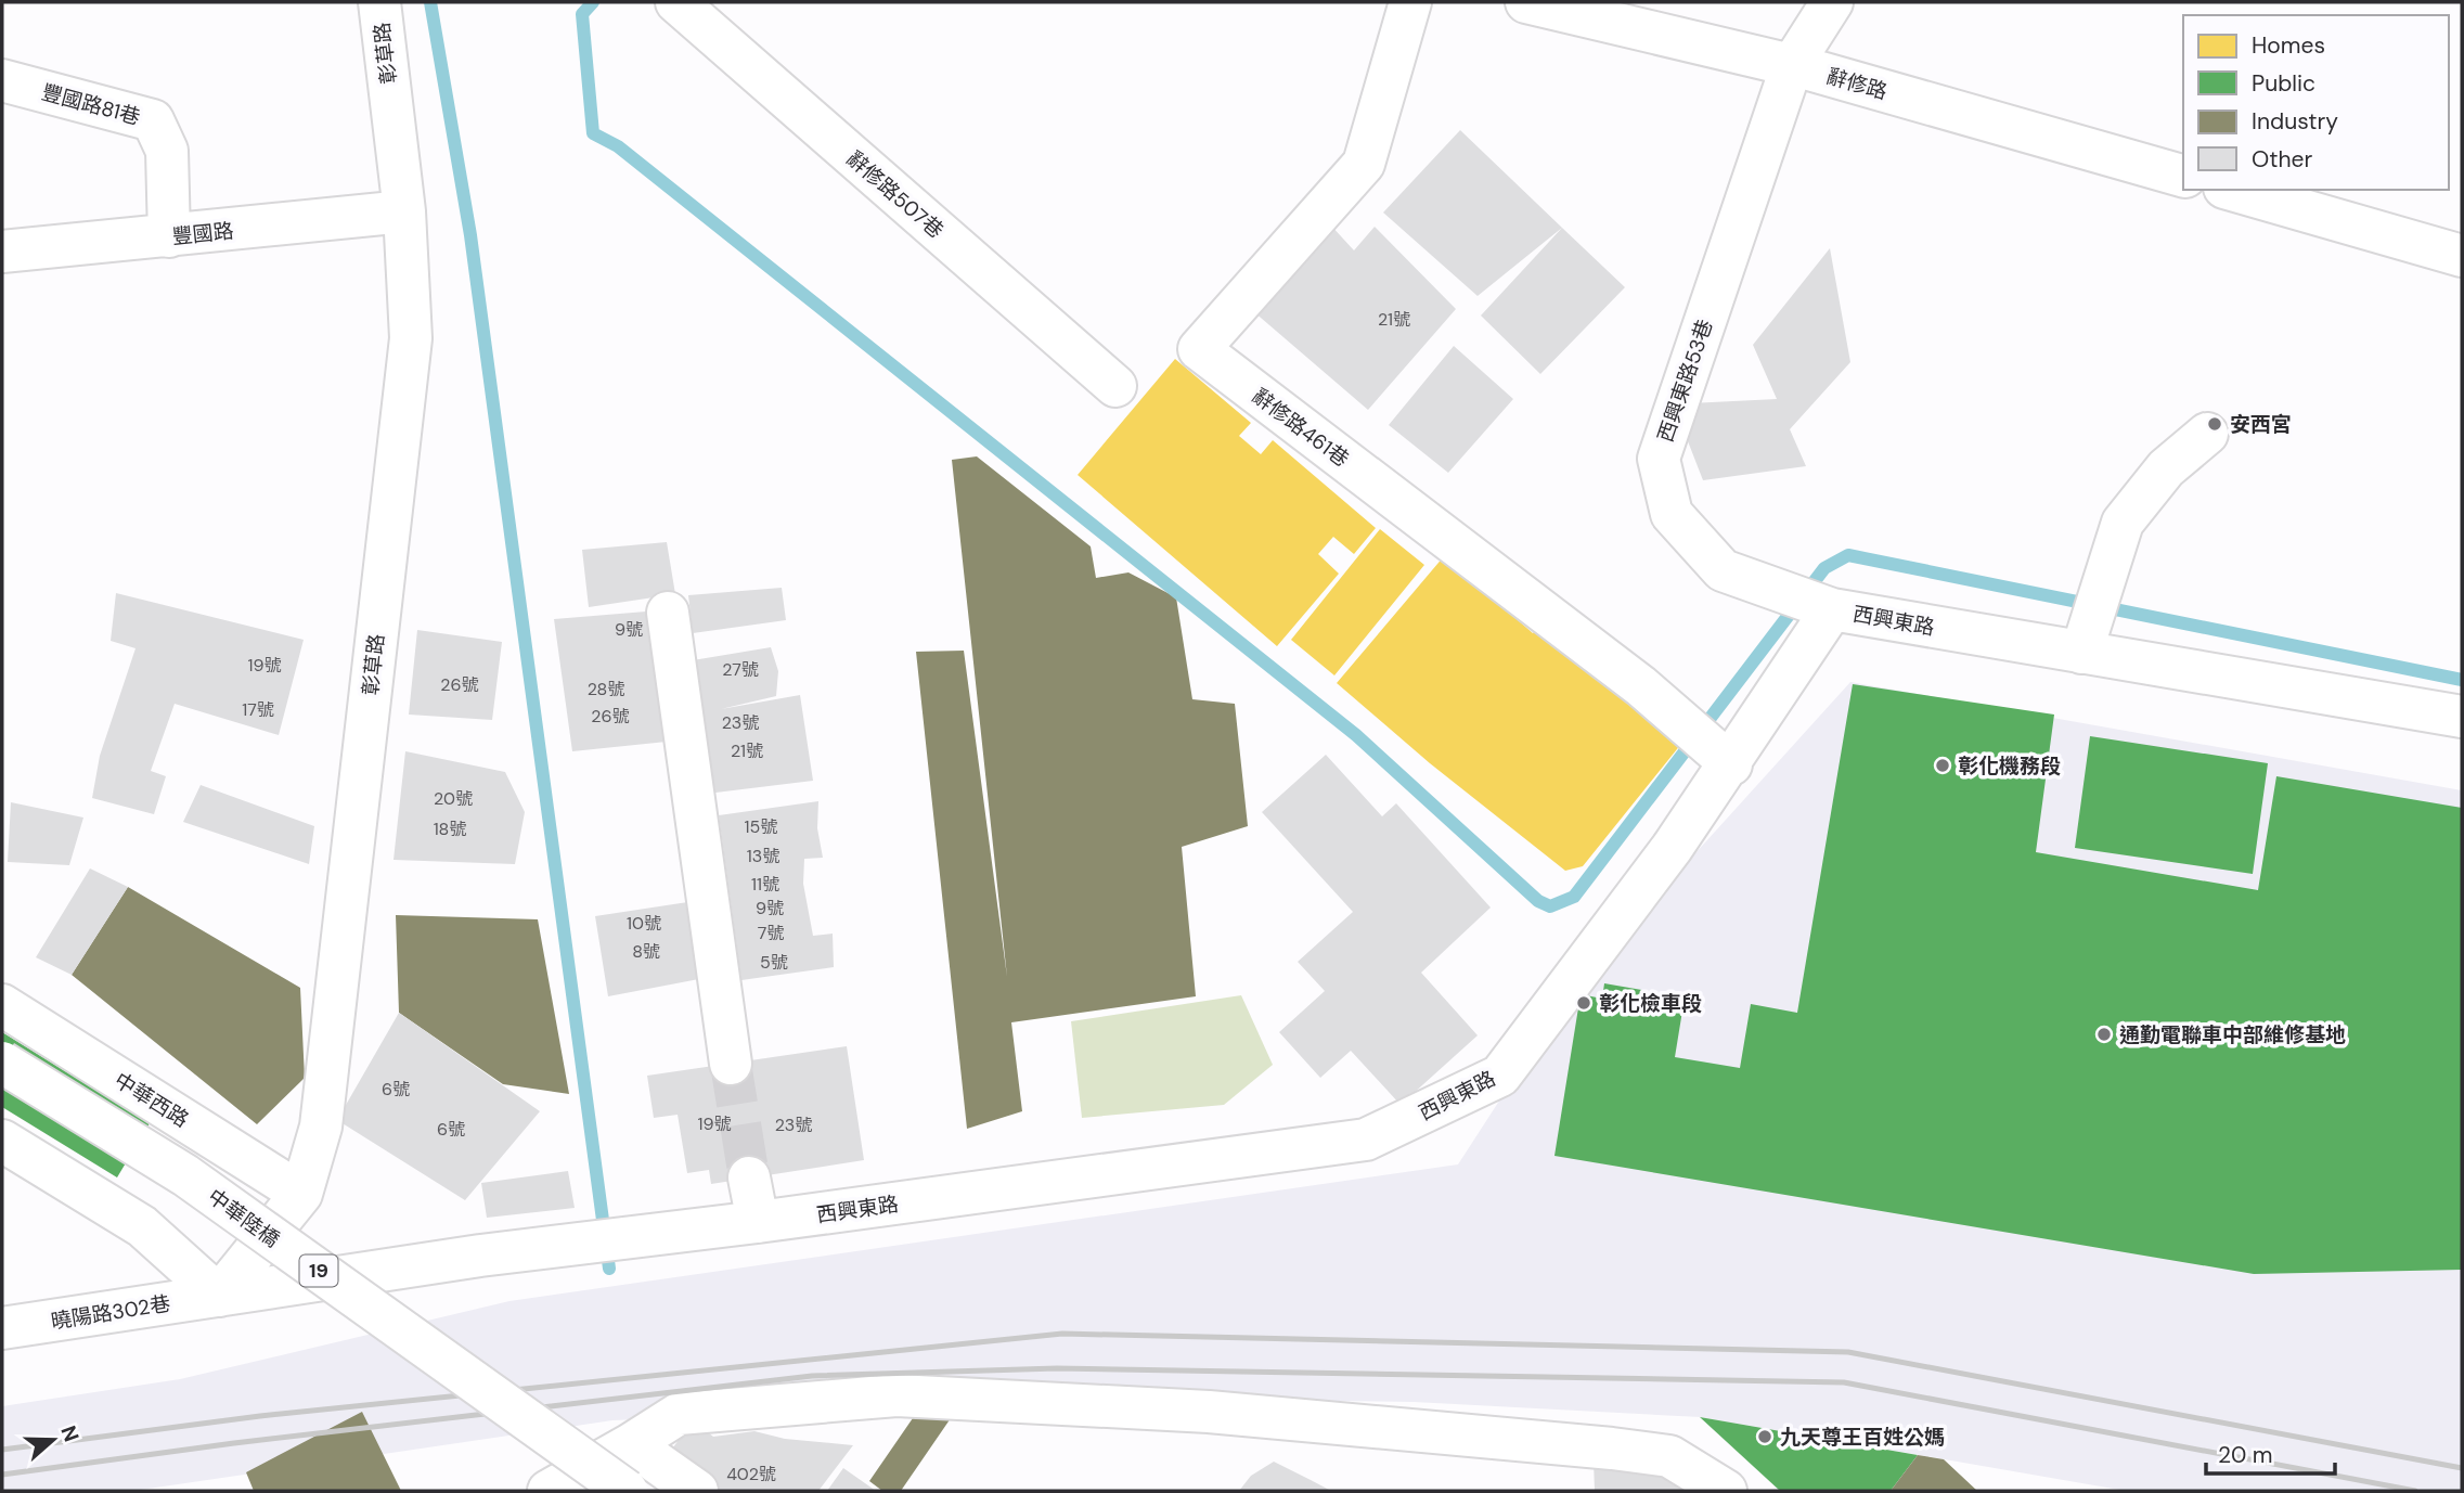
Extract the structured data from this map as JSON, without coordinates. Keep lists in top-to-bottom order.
{
  "streets": {
    "street": [
      "彰草路",
      "辭修路",
      "豐國路81巷",
      "辭修路507巷",
      "豐國路",
      "西興東路53巷",
      "辭修路461巷",
      "西興東路",
      "中華西路",
      "中華陸橋",
      "19",
      "曉陽路302巷"
    ]
  },
  "crossings": [
    ["彰草路", "豐國路"],
    ["彰草路", "西興東路"],
    ["彰草路", "中華西路"],
    ["彰草路", "曉陽路302巷"],
    ["辭修路", "西興東路53巷"],
    ["豐國路81巷", "豐國路"],
    ["西興東路53巷", "西興東路"],
    ["辭修路461巷", "西興東路"],
    ["西興東路", "曉陽路302巷"]
  ],
  "places": [
    "安西宮",
    "彰化機務段",
    "彰化檢車段",
    "通勤電聯車中部維修基地",
    "九天尊王百姓公媽"
  ],
  "house_numbers": [
    "21號",
    "9號",
    "19號",
    "27號",
    "26號",
    "28號",
    "17號",
    "26號",
    "23號",
    "21號",
    "20號",
    "15號",
    "18號",
    "13號",
    "11號",
    "9號",
    "10號",
    "7號",
    "8號",
    "5號",
    "6號",
    "19號",
    "23號",
    "6號",
    "402號"
  ],
  "legend": [
    "Homes",
    "Public",
    "Industry",
    "Other"
  ],
  "scale_bar": "20 m",
  "north": "right"
}
